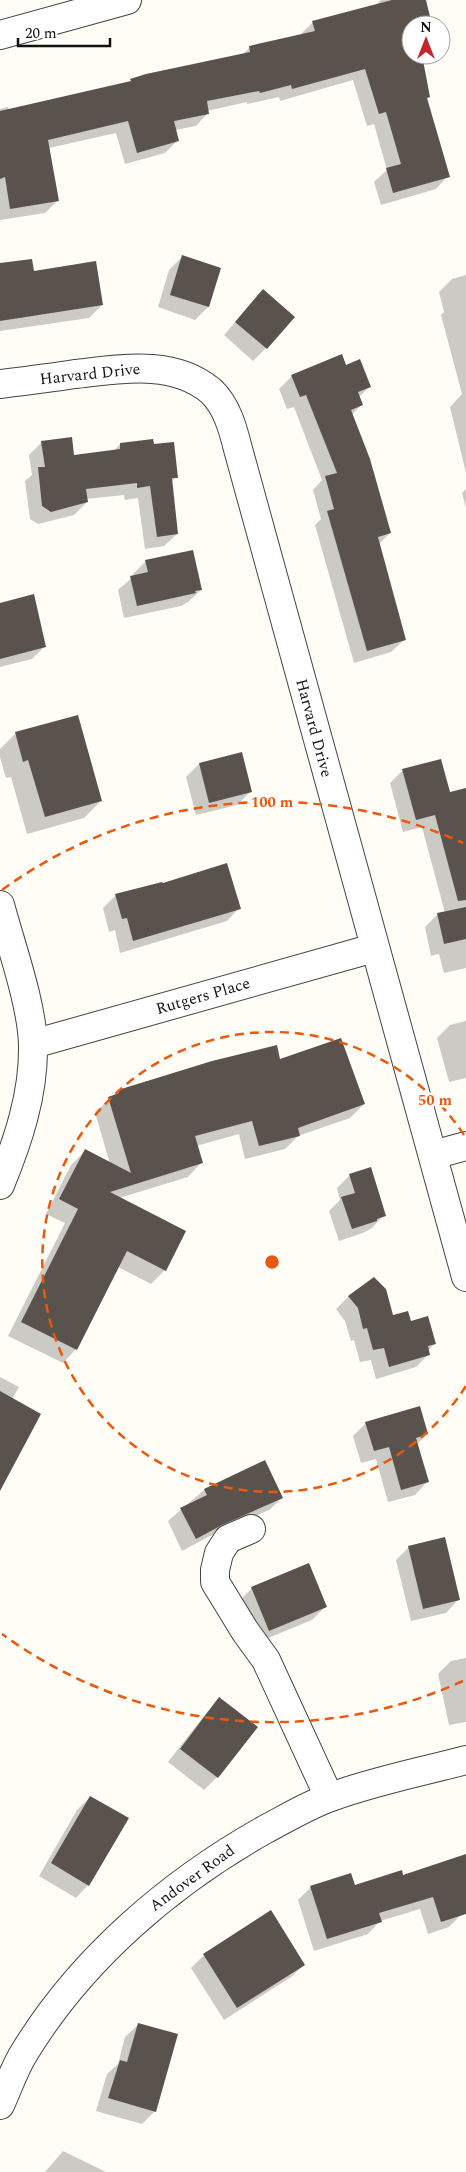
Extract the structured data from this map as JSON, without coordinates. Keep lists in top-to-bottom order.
{
  "streets": {
    "street": ["Harvard Drive", "Rutgers Place", "Andover Road"]
  },
  "crossings": [
    ["Harvard Drive", "Rutgers Place"]
  ],
  "scale_bar": "20 m",
  "north": "top",
  "rings": ["100 m", "50 m"]
}
